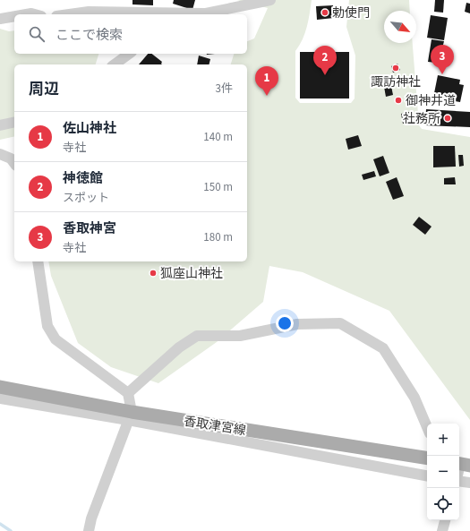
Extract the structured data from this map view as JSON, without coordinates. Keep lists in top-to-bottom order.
{
  "streets": {
    "main road": ["香取津宮線"]
  },
  "places": [
    "勅使門",
    "諏訪神社",
    "御神井道",
    "社務所",
    "狐座山神社"
  ],
  "north": "bottom right",
  "page": {
    "search": "ここで検索",
    "pins": ["3", "2", "1"],
    "heading": ["周辺", "3件"],
    "list": [
      {
        "mark": "1",
        "name": "佐山神社",
        "note": "寺社",
        "value": "140 m"
      },
      {
        "mark": "2",
        "name": "神徳館",
        "note": "スポット",
        "value": "150 m"
      },
      {
        "mark": "3",
        "name": "香取神宮",
        "note": "寺社",
        "value": "180 m"
      }
    ],
    "map_buttons": ["+", "−"]
  }
}
